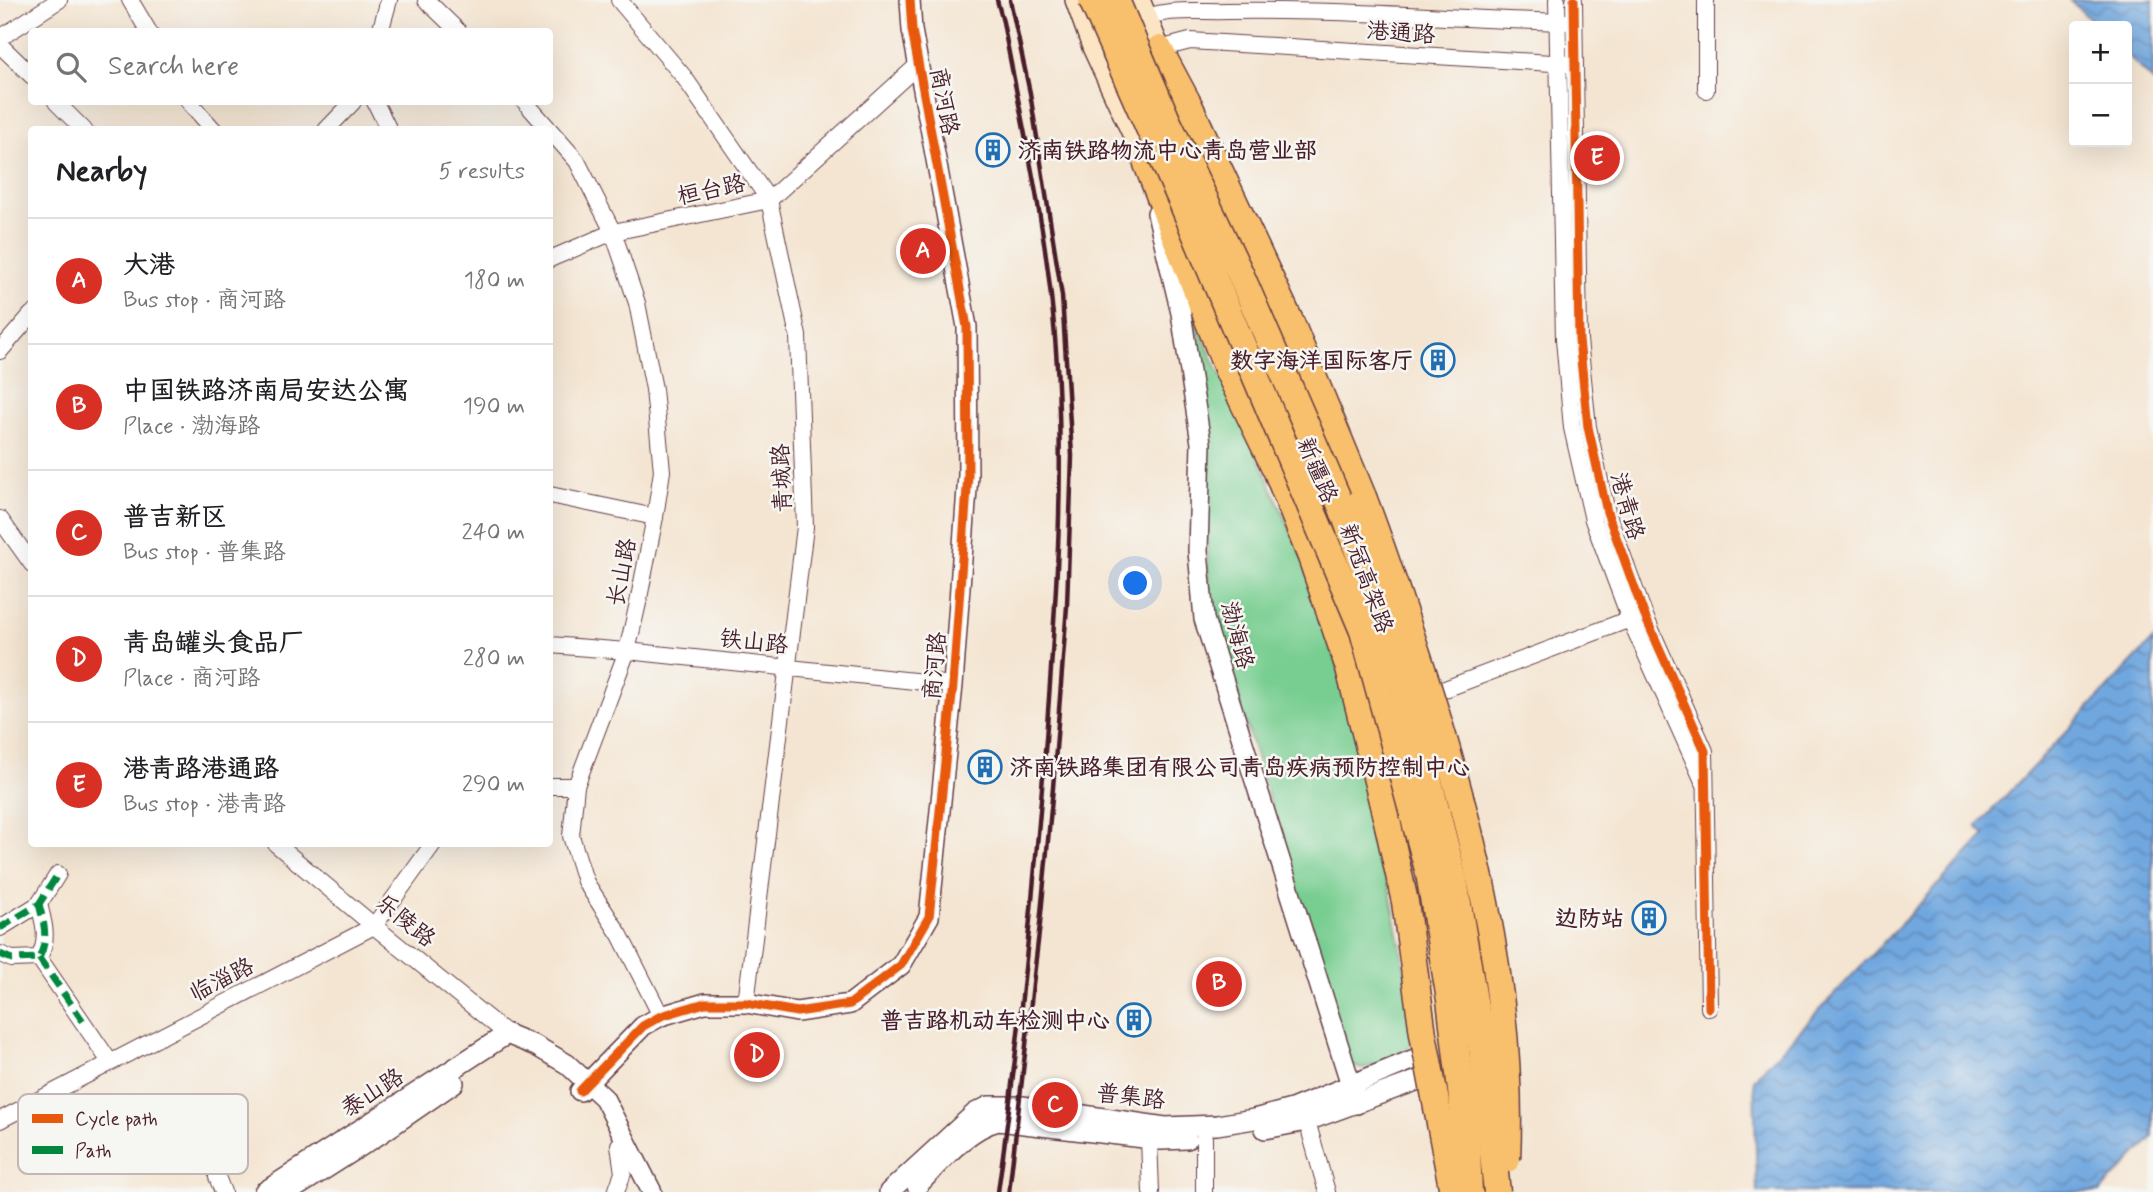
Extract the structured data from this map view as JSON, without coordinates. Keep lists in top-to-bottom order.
{
  "streets": {
    "highway": ["新冠高架路"],
    "main road": ["新疆路"],
    "street": [
      "港通路",
      "商河路",
      "桓台路",
      "青城路",
      "港青路",
      "长山路",
      "渤海路",
      "铁山路",
      "乐陵路",
      "临淄路",
      "泰山路",
      "普集路"
    ]
  },
  "crossings": [
    ["港通路", "新疆路"],
    ["港通路", "港青路"],
    ["商河路", "桓台路"],
    ["商河路", "青城路"],
    ["商河路", "长山路"],
    ["商河路", "铁山路"],
    ["商河路", "乐陵路"],
    ["桓台路", "青城路"],
    ["桓台路", "长山路"],
    ["新疆路", "渤海路"],
    ["新疆路", "普集路"],
    ["青城路", "铁山路"],
    ["长山路", "铁山路"],
    ["渤海路", "普集路"],
    ["乐陵路", "临淄路"],
    ["乐陵路", "泰山路"]
  ],
  "places": {
    "building": [
      "济南铁路物流中心青岛营业部",
      "数字海洋国际客厅",
      "济南铁路集团有限公司青岛疾病预防控制中心",
      "边防站",
      "普吉路机动车检测中心"
    ]
  },
  "legend": ["Cycle path", "Path"],
  "page": {
    "map_buttons": ["+", "−"],
    "search": "Search here",
    "heading": ["Nearby", "5 results"],
    "pins": [
      "E",
      "A",
      "B",
      "D",
      "C"
    ],
    "list": [
      {
        "mark": "A",
        "name": "大港",
        "note": "Bus stop · 商河路",
        "value": "180 m"
      },
      {
        "mark": "B",
        "name": "中国铁路济南局安达公寓",
        "note": "Place · 渤海路",
        "value": "190 m"
      },
      {
        "mark": "C",
        "name": "普吉新区",
        "note": "Bus stop · 普集路",
        "value": "240 m"
      },
      {
        "mark": "D",
        "name": "青岛罐头食品厂",
        "note": "Place · 商河路",
        "value": "280 m"
      },
      {
        "mark": "E",
        "name": "港青路港通路",
        "note": "Bus stop · 港青路",
        "value": "290 m"
      }
    ]
  }
}
